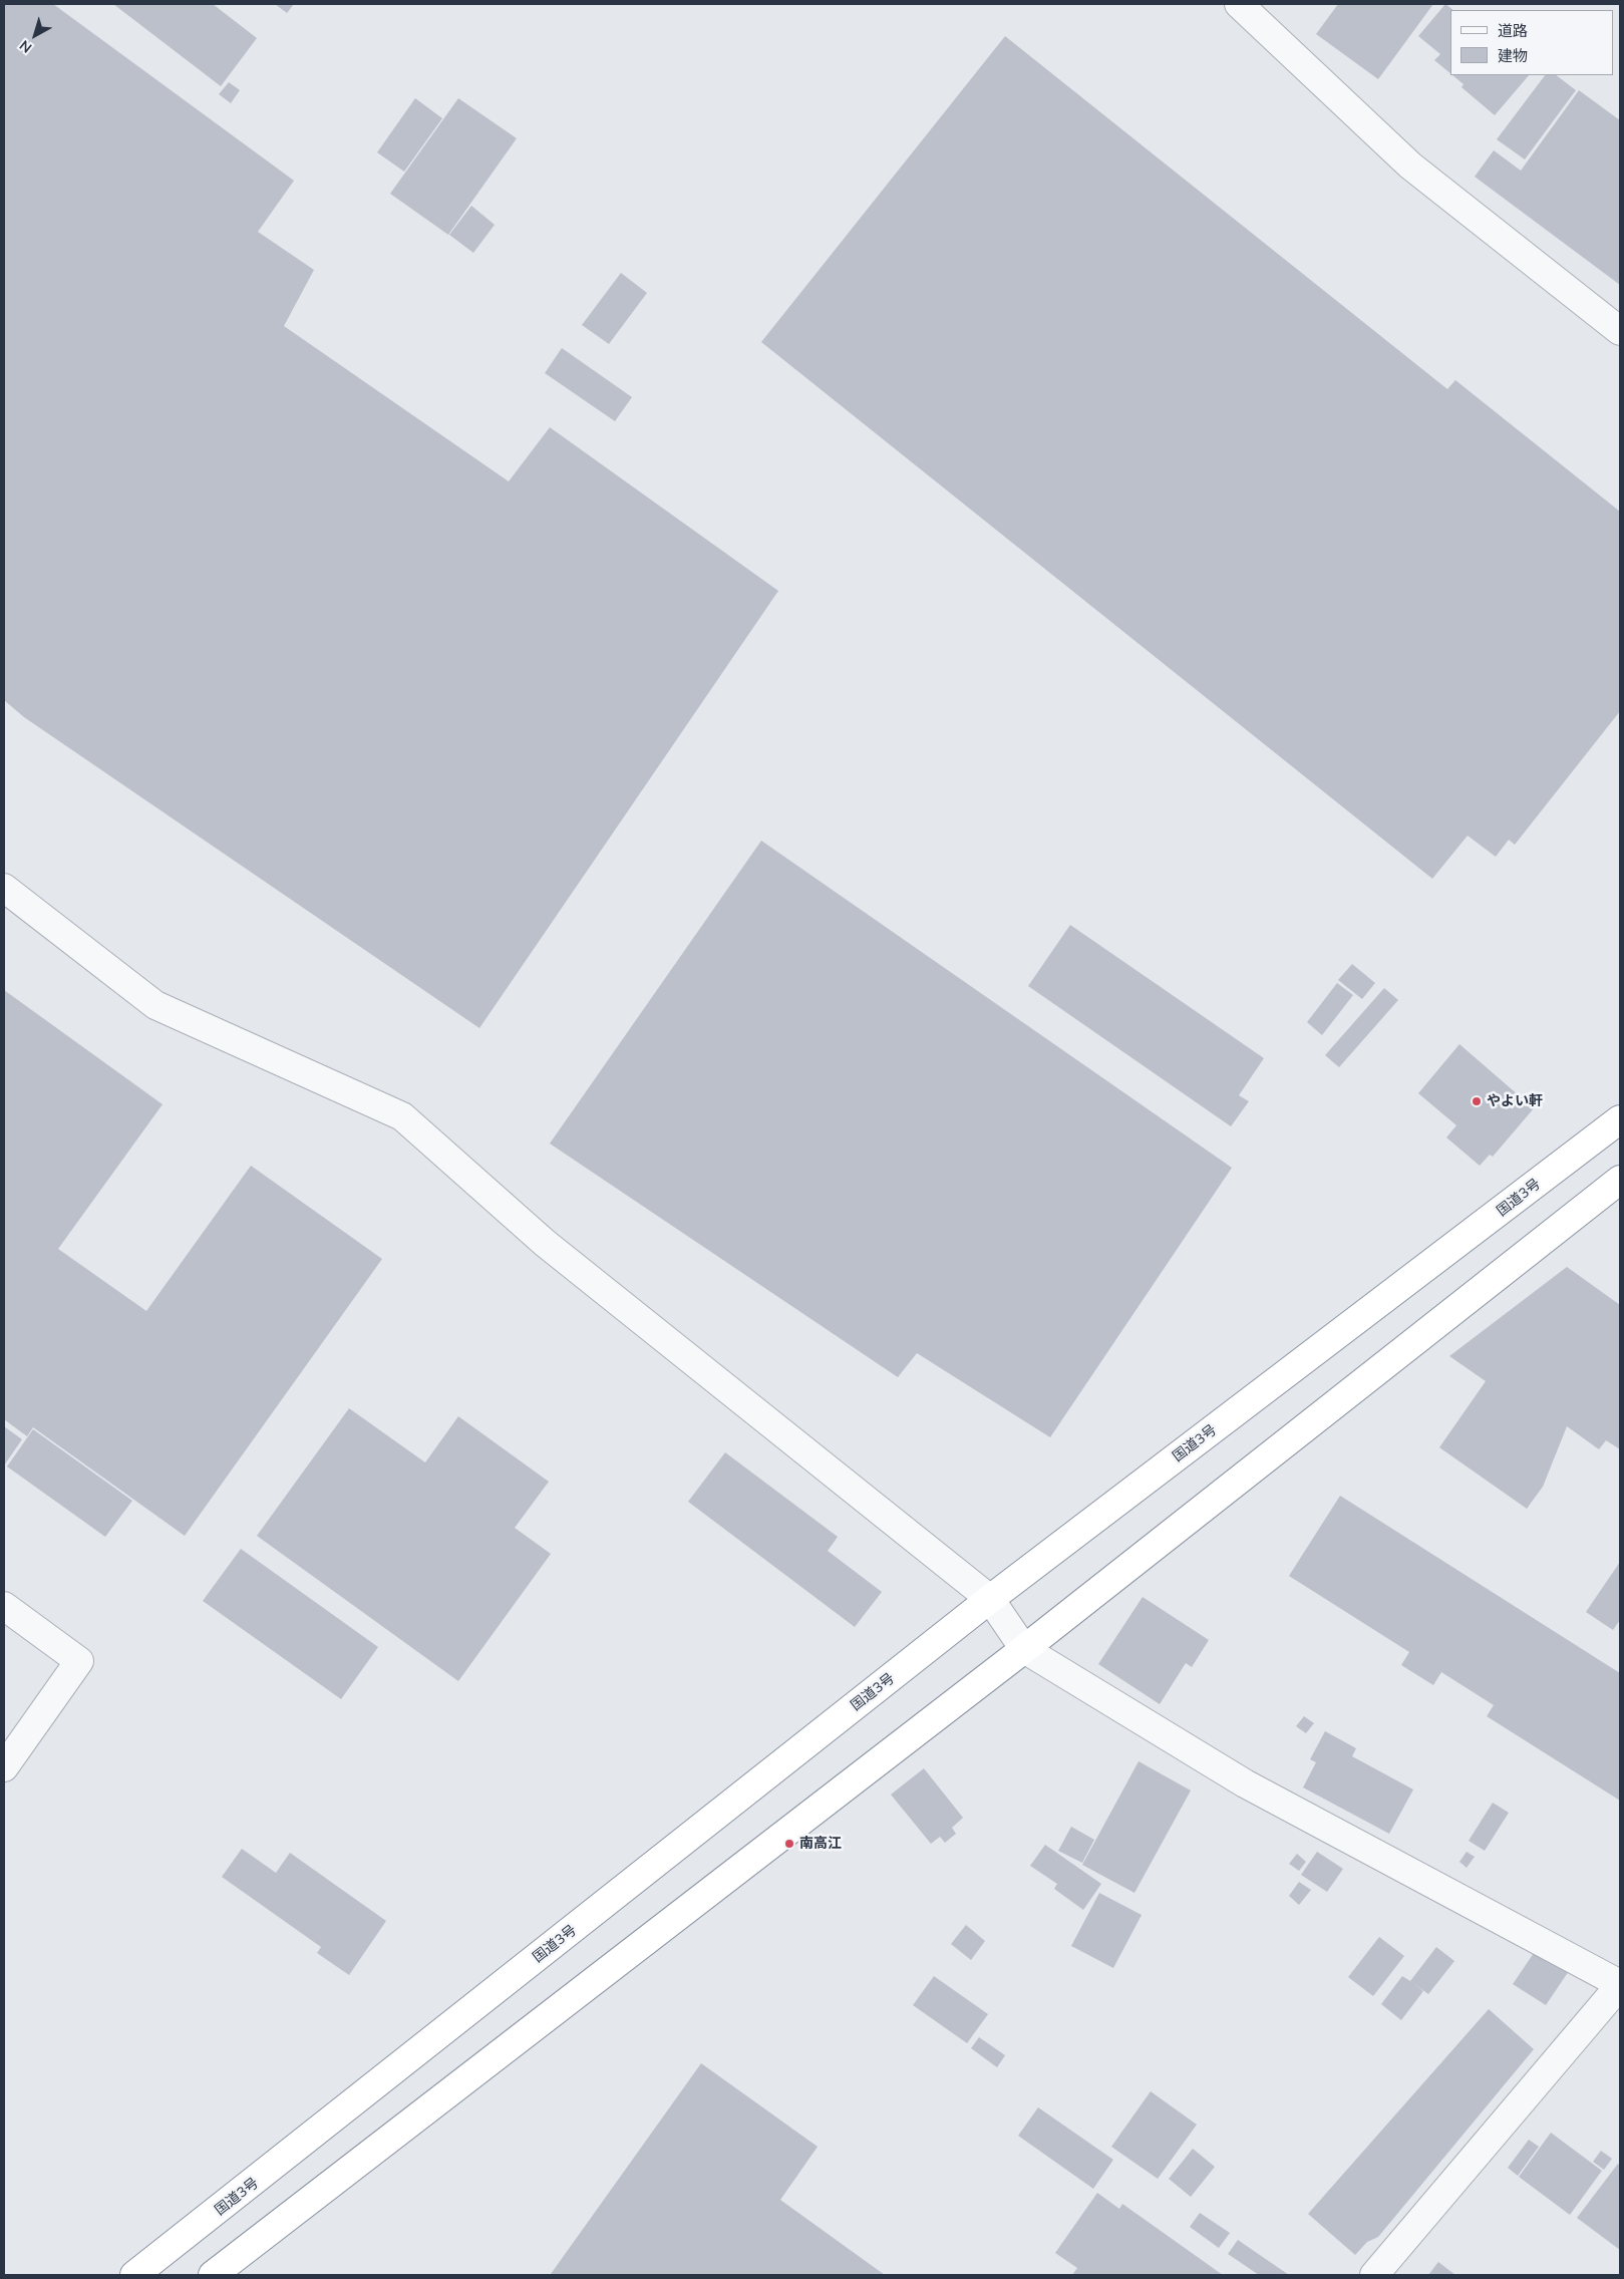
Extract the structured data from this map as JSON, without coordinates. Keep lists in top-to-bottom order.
{
  "streets": {
    "highway": ["国道3号"]
  },
  "places": ["やよい軒", "南高江"],
  "legend": ["道路", "建物"],
  "north": "bottom left"
}
